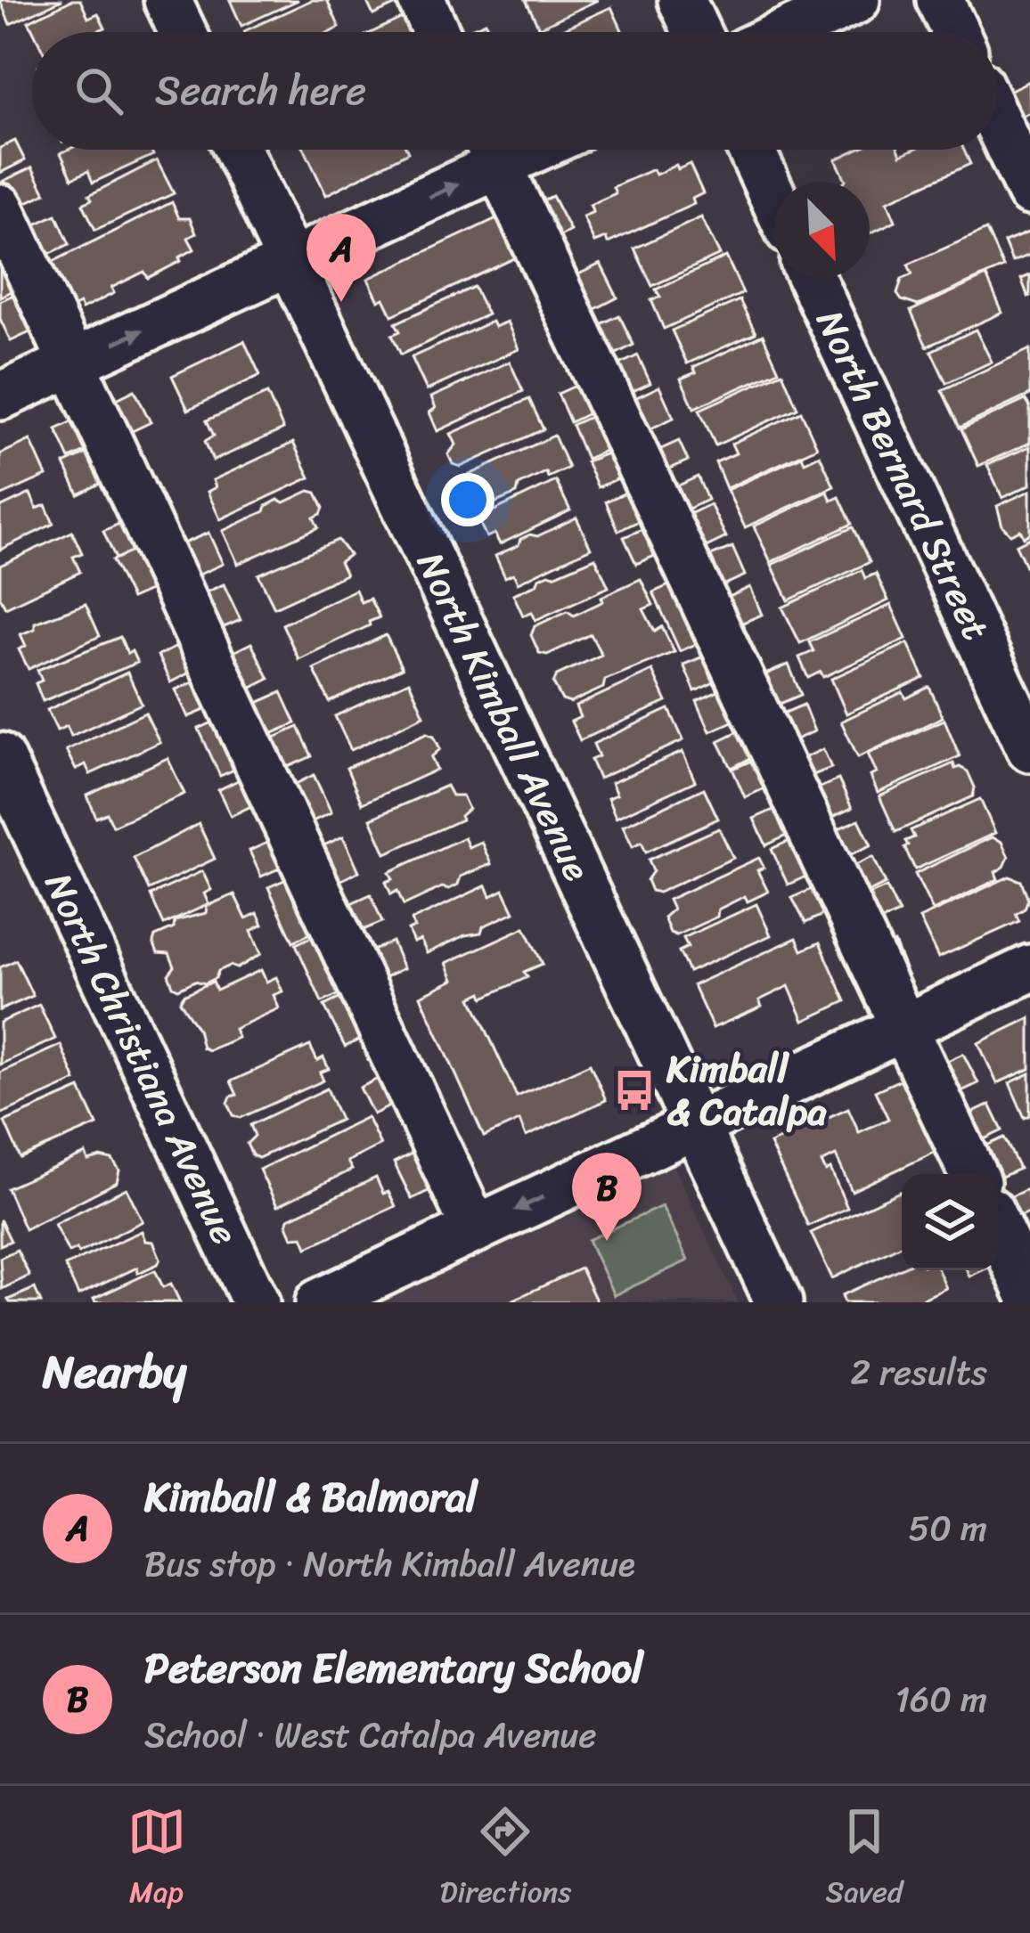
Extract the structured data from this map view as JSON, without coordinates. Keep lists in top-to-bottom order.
{
  "streets": {
    "street": ["North Bernard Street", "North Kimball Avenue", "North Christiana Avenue"]
  },
  "places": {
    "bus stop": ["Kimball & Catalpa"]
  },
  "north": "bottom right",
  "page": {
    "search": "Search here",
    "pins": ["A", "B"],
    "heading": ["Nearby", "2 results"],
    "list": [
      {
        "mark": "A",
        "name": "Kimball & Balmoral",
        "note": "Bus stop · North Kimball Avenue",
        "value": "50 m"
      },
      {
        "mark": "B",
        "name": "Peterson Elementary School",
        "note": "School · West Catalpa Avenue",
        "value": "160 m"
      }
    ],
    "nav": ["Map", "Directions", "Saved"]
  }
}
